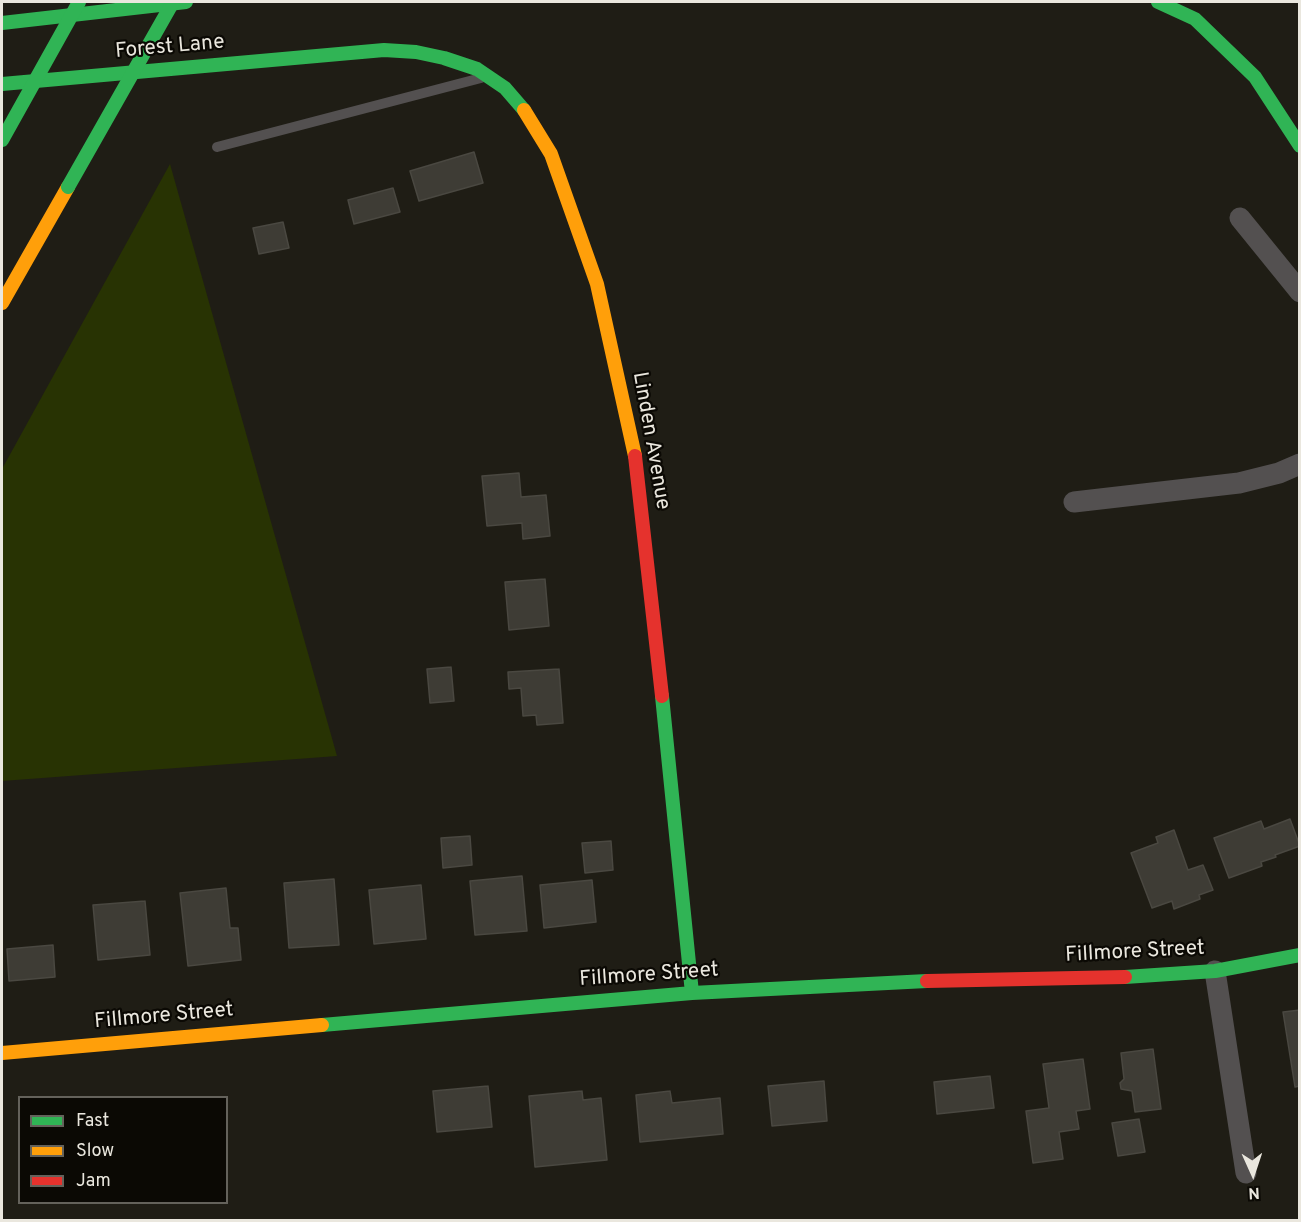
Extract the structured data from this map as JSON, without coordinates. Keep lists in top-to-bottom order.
{
  "streets": {
    "main road": ["Forest Lane", "Linden Avenue", "Fillmore Street"]
  },
  "crossings": [
    ["Forest Lane", "Linden Avenue"],
    ["Linden Avenue", "Fillmore Street"]
  ],
  "legend": ["Fast", "Slow", "Jam"],
  "north": "bottom"
}
